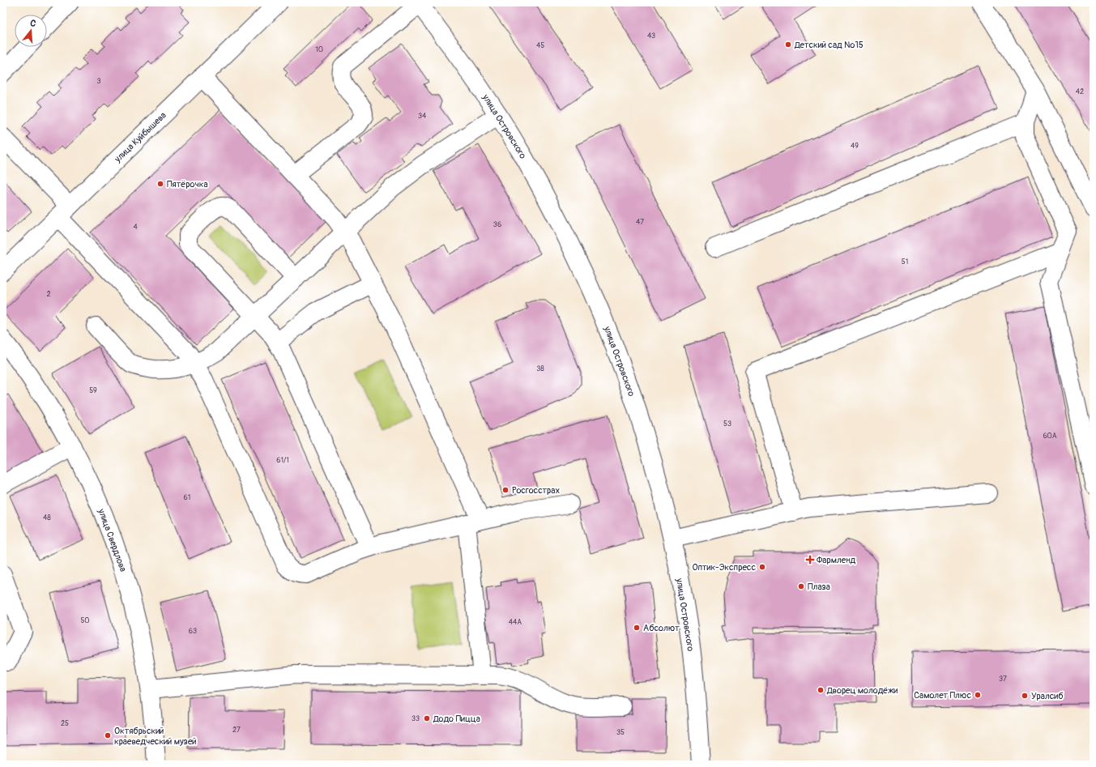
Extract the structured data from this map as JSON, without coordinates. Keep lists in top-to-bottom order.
{
  "streets": {
    "street": ["улица Островского", "улица Куйбышева", "улица Свердлова"]
  },
  "places": {
    "other": [
      "Детский сад №15",
      "Пятёрочка",
      "Росгосстрах",
      "Оптик-Экспресс",
      "Плаза",
      "Абсолют",
      "Дворец молодёжи",
      "Самолет Плюс",
      "Уралсиб",
      "Додо Пицца",
      "Октябрьский краеведческий музей"
    ],
    "health": ["Фармленд"]
  },
  "house_numbers": [
    "43",
    "45",
    "10",
    "3",
    "42",
    "34",
    "49",
    "47",
    "36",
    "4",
    "51",
    "2",
    "38",
    "59",
    "53",
    "60А",
    "61/1",
    "61",
    "48",
    "50",
    "44А",
    "63",
    "37",
    "33",
    "25",
    "27",
    "35"
  ],
  "north": "top"
}
